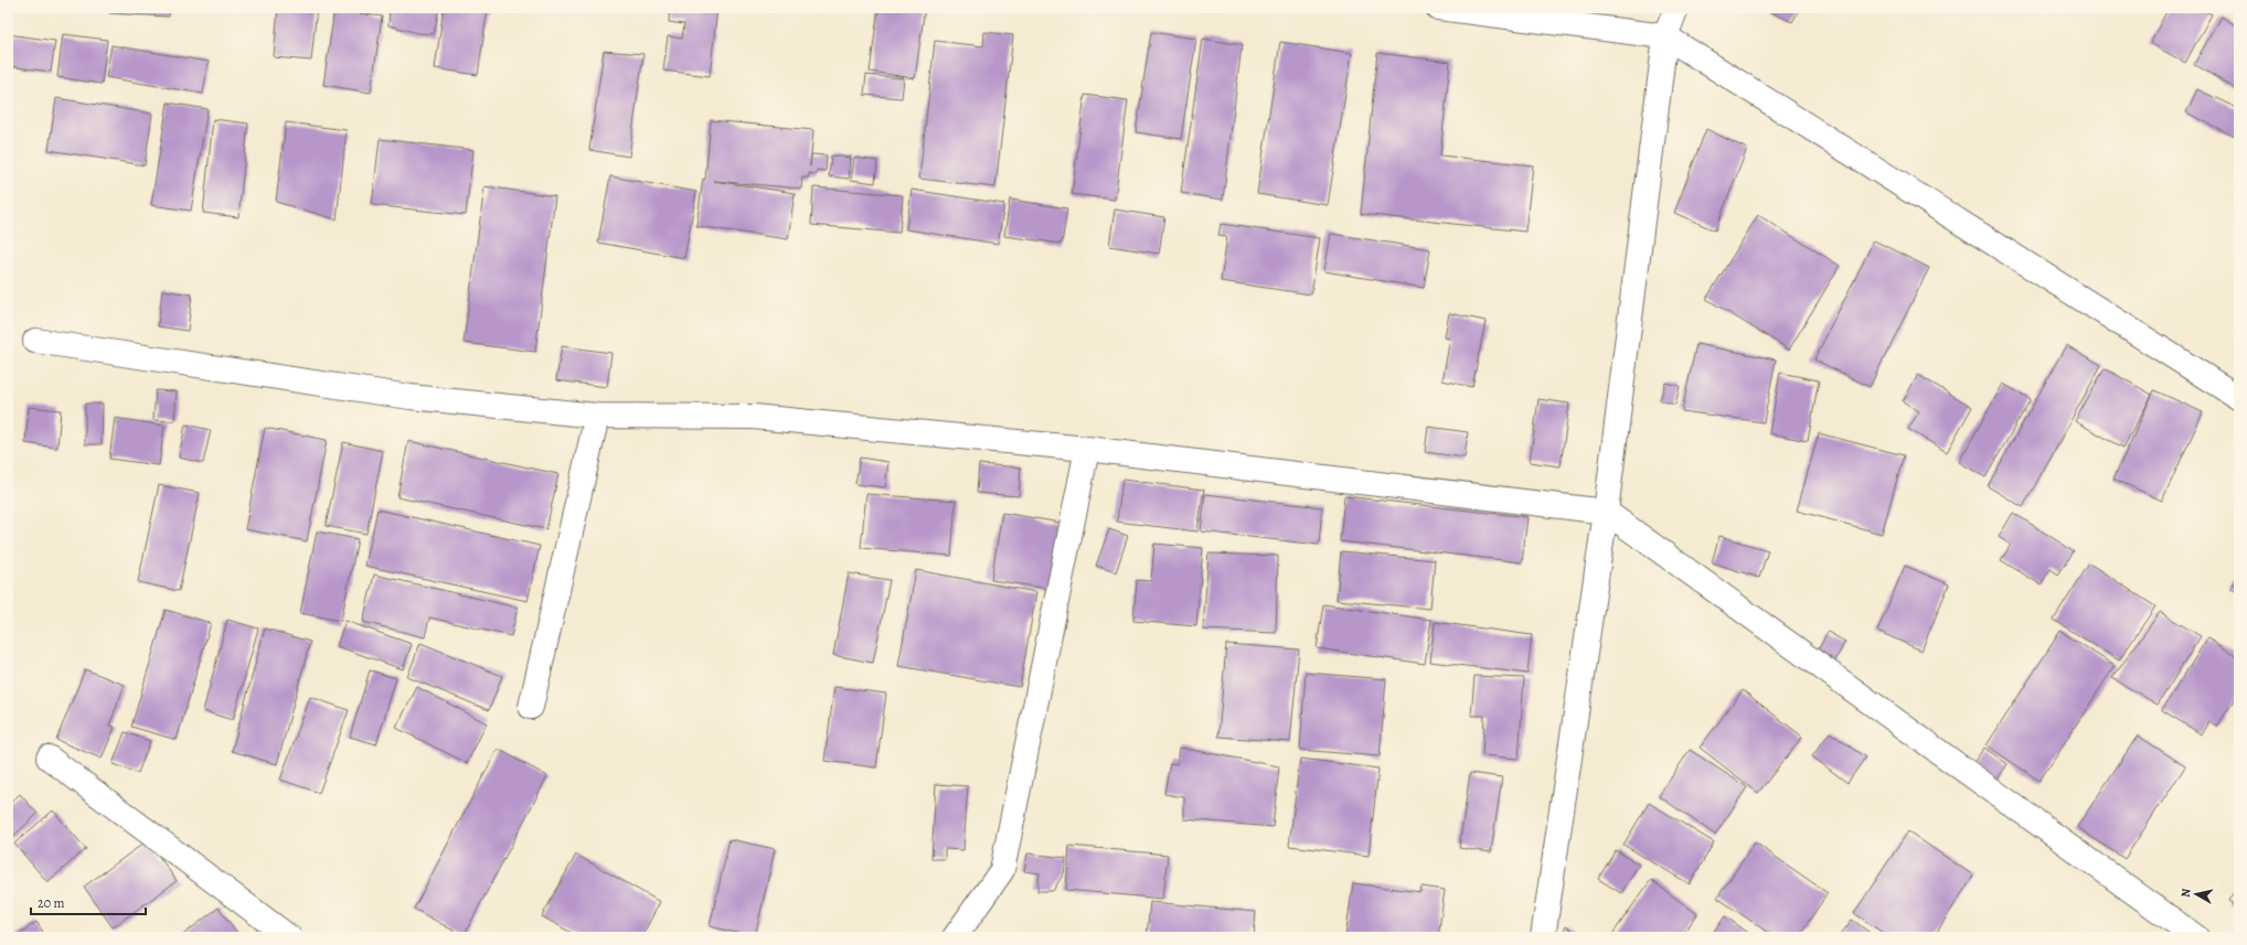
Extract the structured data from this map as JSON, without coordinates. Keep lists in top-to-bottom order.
{
  "scale_bar": "20 m",
  "north": "left"
}
